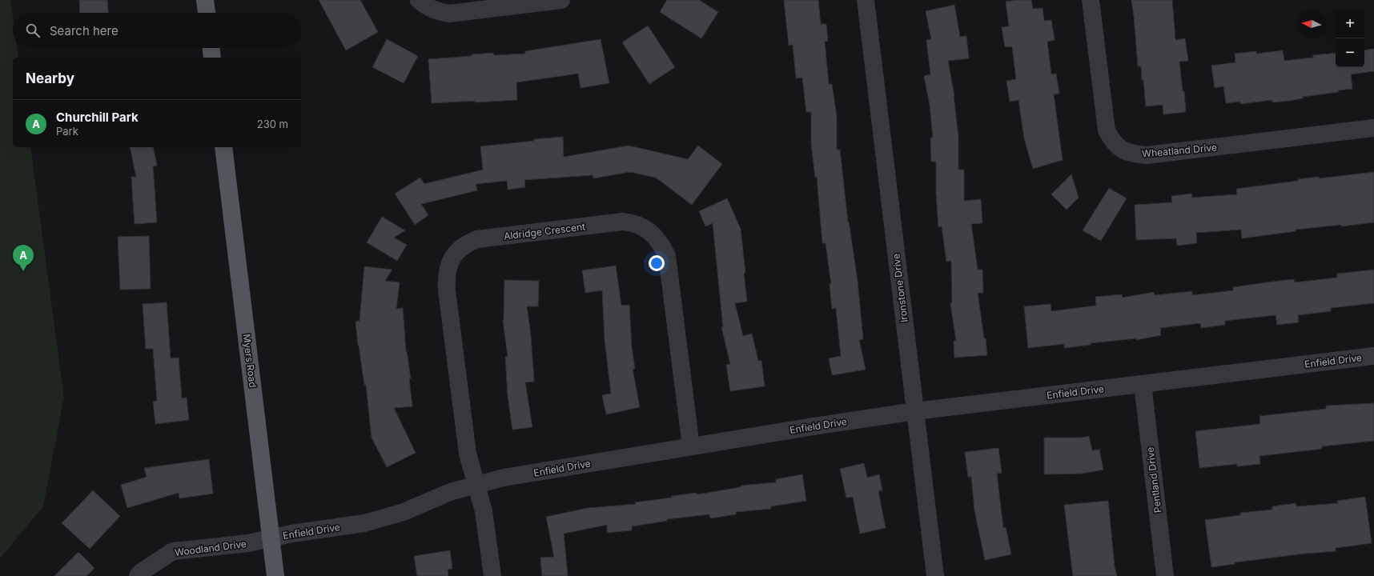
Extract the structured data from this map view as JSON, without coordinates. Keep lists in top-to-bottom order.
{
  "streets": {
    "main road": ["Myers Road"],
    "street": [
      "Wheatland Drive",
      "Aldridge Crescent",
      "Ironstone Drive",
      "Enfield Drive",
      "Pentland Drive",
      "Woodland Drive"
    ]
  },
  "crossings": [
    ["Aldridge Crescent", "Enfield Drive"],
    ["Ironstone Drive", "Enfield Drive"],
    ["Myers Road", "Enfield Drive"],
    ["Myers Road", "Woodland Drive"],
    ["Enfield Drive", "Pentland Drive"],
    ["Enfield Drive", "Woodland Drive"]
  ],
  "north": "left",
  "page": {
    "map_buttons": ["+", "−"],
    "search": "Search here",
    "heading": "Nearby",
    "list": [
      {
        "mark": "A",
        "name": "Churchill Park",
        "note": "Park",
        "value": "230 m"
      }
    ],
    "pins": "A"
  }
}
